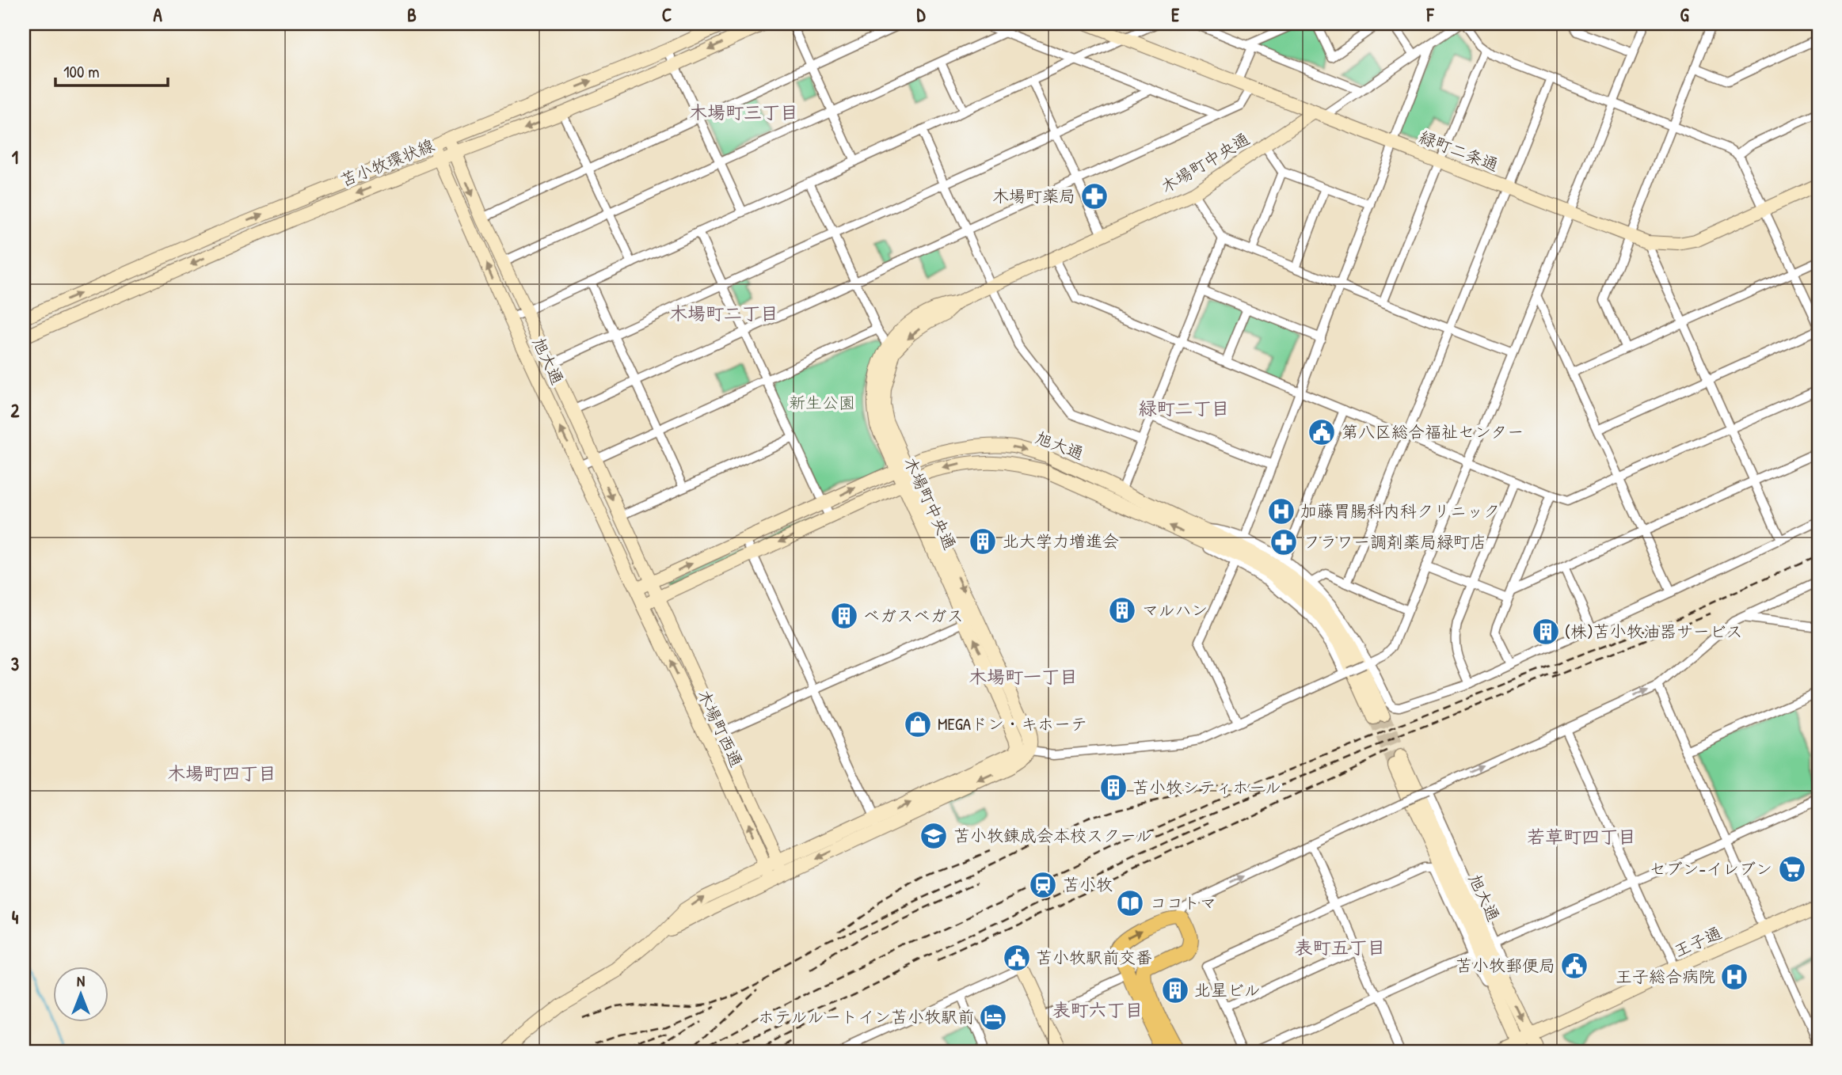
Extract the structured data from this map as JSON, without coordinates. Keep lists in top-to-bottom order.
{
  "streets": {
    "street": [
      "緑町二条通",
      "苫小牧環状線",
      "木場町中央通",
      "旭大通",
      "木場町西通",
      "王子通"
    ]
  },
  "crossings": [
    ["緑町二条通", "木場町中央通"],
    ["苫小牧環状線", "旭大通"],
    ["木場町中央通", "旭大通"],
    ["旭大通", "木場町西通"],
    ["旭大通", "王子通"]
  ],
  "districts": [
    "木場町三丁目",
    "木場町二丁目",
    "緑町二丁目",
    "木場町一丁目",
    "木場町四丁目",
    "若草町四丁目",
    "表町五丁目",
    "表町六丁目"
  ],
  "parks": ["新生公園"],
  "places": {
    "pharmacy": ["木場町薬局", "フラワー調剤薬局緑町店"],
    "public building": ["第八区総合福祉センター", "苫小牧駅前交番", "苫小牧郵便局"],
    "hospital": ["加藤胃腸科内科クリニック", "王子総合病院"],
    "building": [
      "北大学力増進会",
      "マルハン",
      "ベガスベガス",
      "(株)苫小牧油器サービス",
      "苫小牧シティホール",
      "北星ビル"
    ],
    "shop": ["MEGAドン・キホーテ"],
    "school or university": ["苫小牧錬成会本校スクール"],
    "supermarket": ["セブン-イレブン"],
    "station": ["苫小牧"],
    "library": ["ココトマ"],
    "hotel": ["ホテルルートイン苫小牧駅前"]
  },
  "scale_bar": "100 m",
  "north": "top",
  "grid": {
    "columns": [
      "A",
      "B",
      "C",
      "D",
      "E",
      "F",
      "G"
    ],
    "rows": [
      "1",
      "2",
      "3",
      "4"
    ]
  }
}
